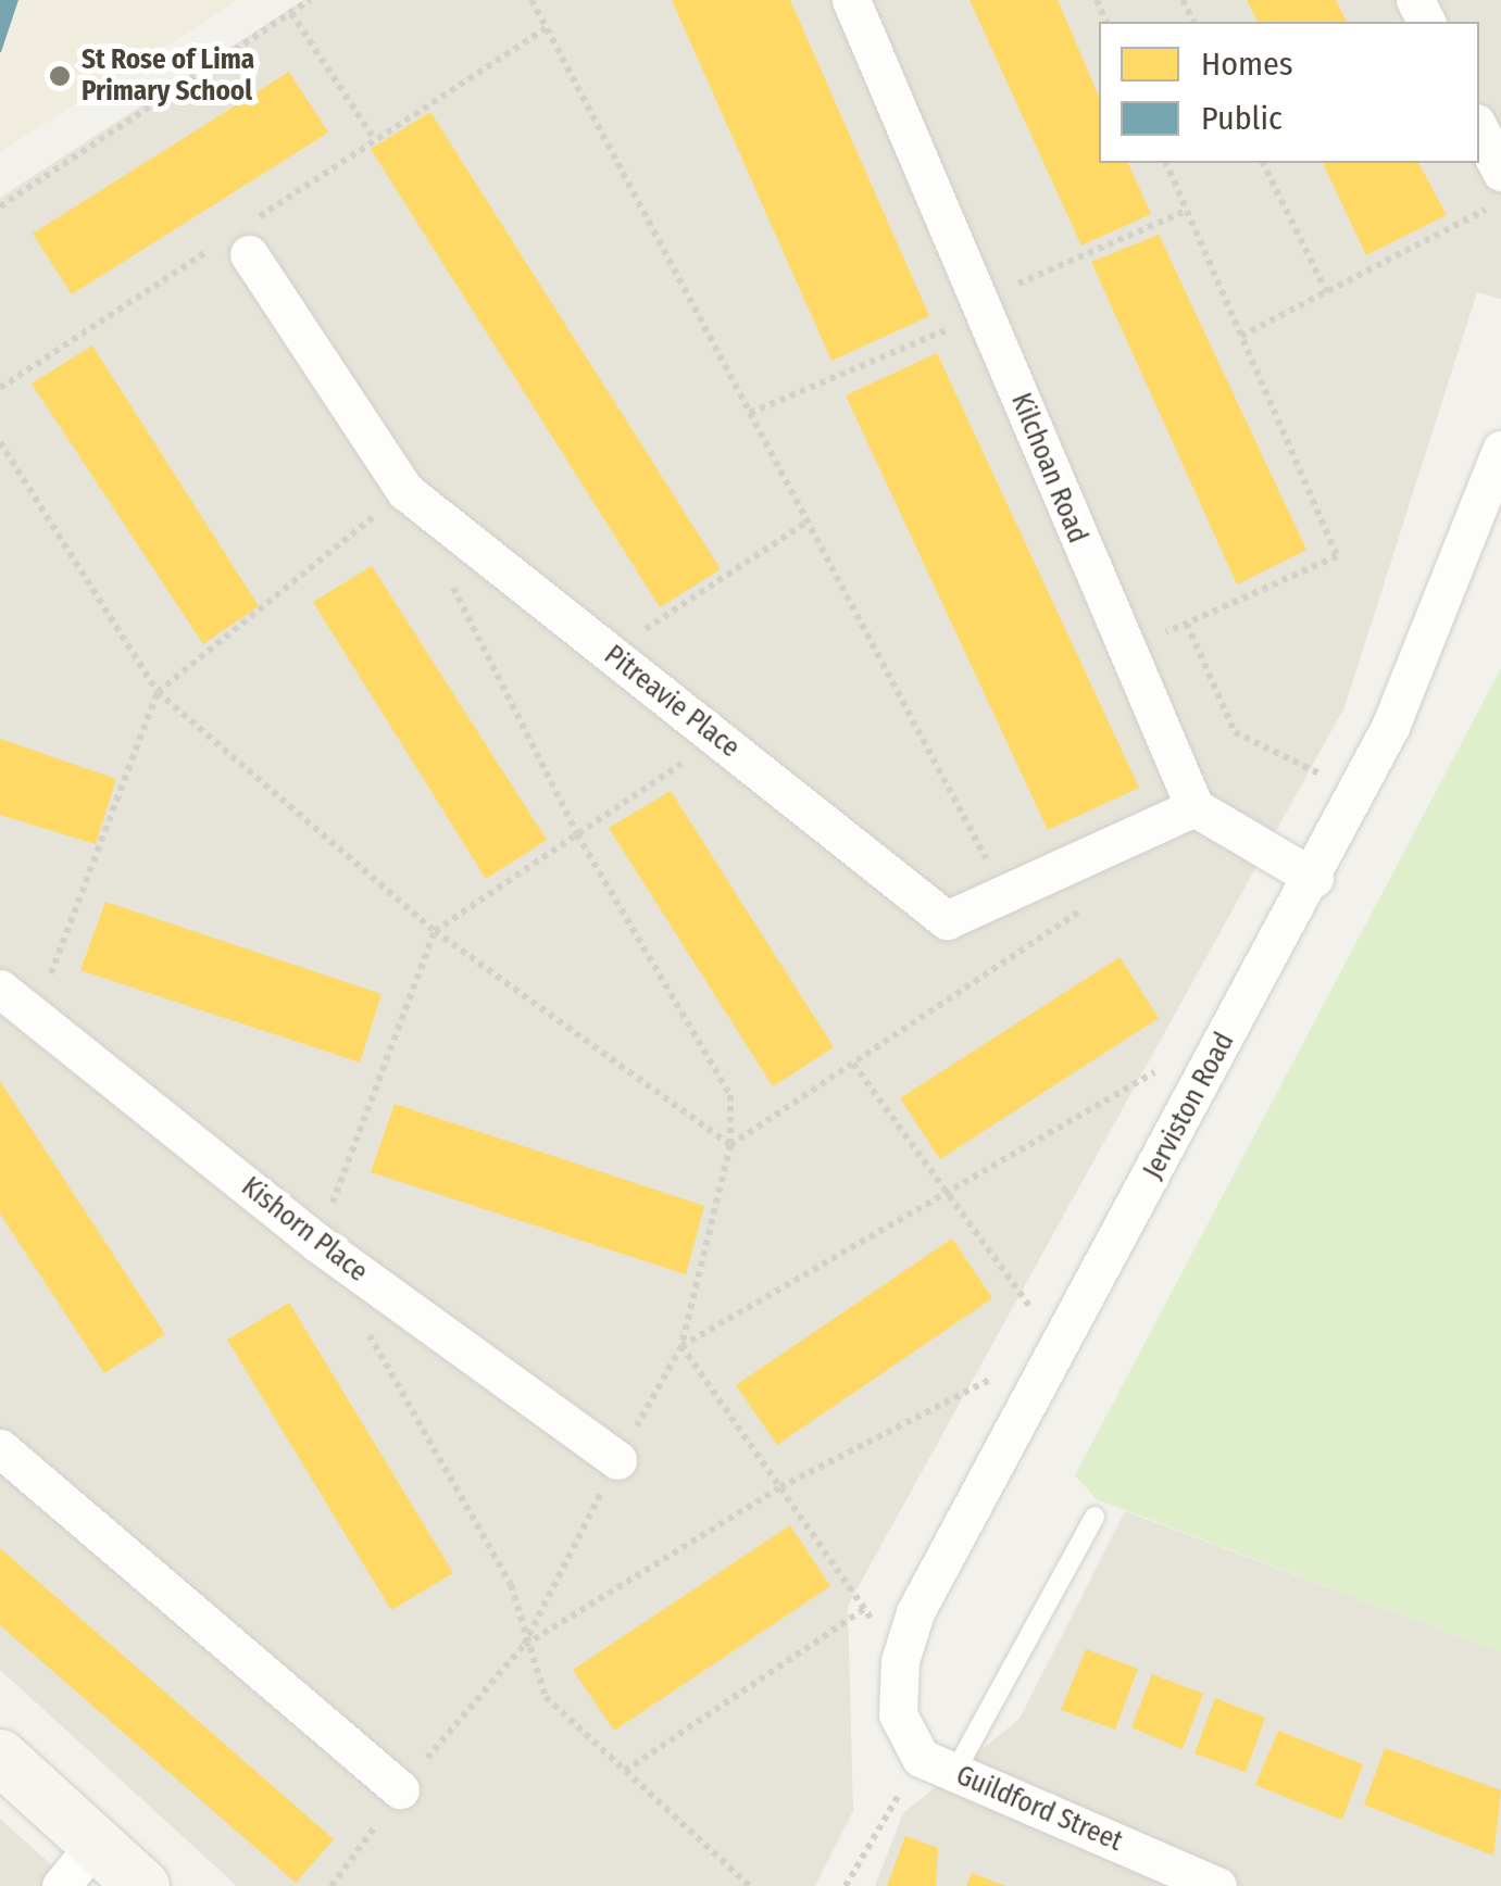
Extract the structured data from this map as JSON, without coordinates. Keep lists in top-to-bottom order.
{
  "streets": {
    "street": [
      "Kilchoan Road",
      "Pitreavie Place",
      "Jerviston Road",
      "Kishorn Place",
      "Guildford Street"
    ]
  },
  "crossings": [
    ["Kilchoan Road", "Pitreavie Place"],
    ["Jerviston Road", "Guildford Street"]
  ],
  "places": ["St Rose of Lima Primary School"],
  "legend": ["Homes", "Public"]
}
